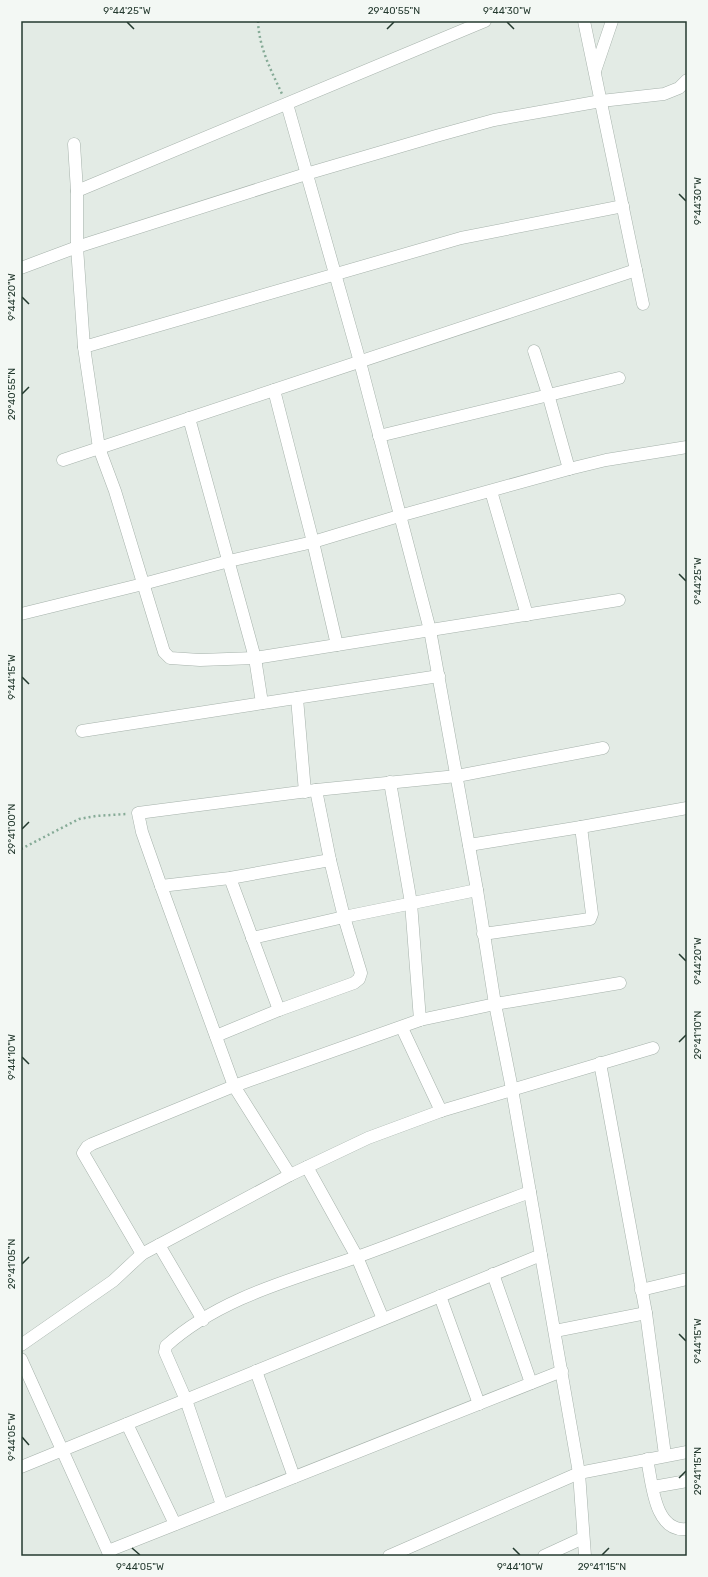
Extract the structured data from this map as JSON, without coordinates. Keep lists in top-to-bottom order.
{
  "coordinates": [
    "9°44'25\"W",
    "29°40'55\"N",
    "9°44'30\"W",
    "9°44'20\"W",
    "9°44'15\"W",
    "29°41'00\"N",
    "29°41'10\"N",
    "9°44'10\"W",
    "29°41'05\"N",
    "9°44'05\"W",
    "29°41'15\"N"
  ]
}
